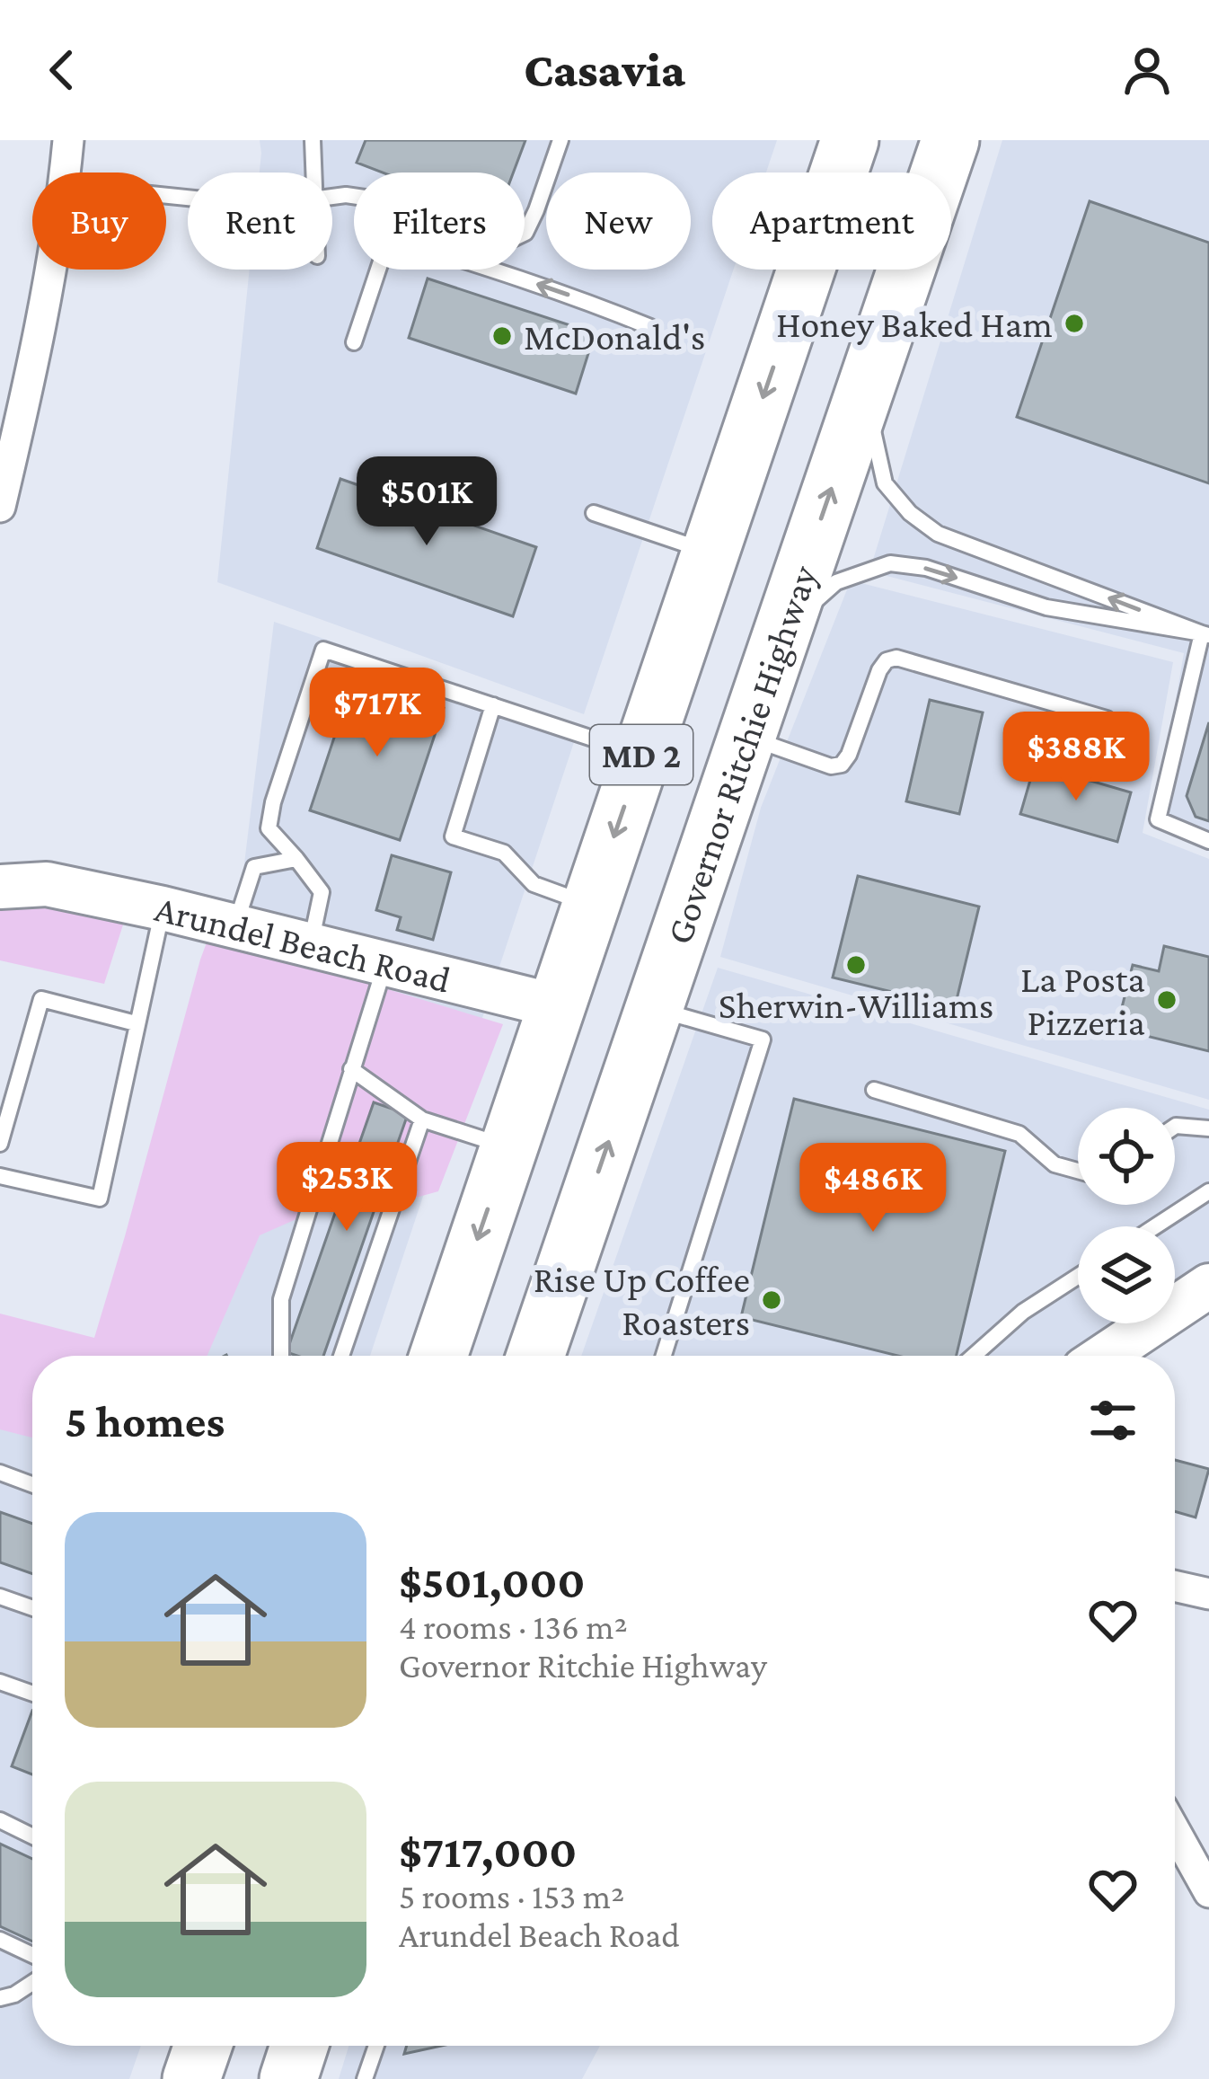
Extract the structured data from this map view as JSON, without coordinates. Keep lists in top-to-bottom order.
{
  "streets": {
    "highway": ["MD 2", "Governor Ritchie Highway"],
    "street": ["Arundel Beach Road"]
  },
  "crossings": [
    ["MD 2", "Arundel Beach Road"]
  ],
  "places": [
    "Honey Baked Ham",
    "McDonald's",
    "Sherwin-Williams",
    "La Posta Pizzeria",
    "Rise Up Coffee Roasters"
  ],
  "page": {
    "header": "Casavia",
    "chip": [
      "Buy",
      "Rent",
      "Filters",
      "New",
      "Apartment"
    ],
    "price": [
      "$501K",
      "$717K",
      "$388K",
      "$253K",
      "$486K"
    ],
    "heading": "5 homes",
    "list": [
      {
        "name": "$501,000",
        "note": "4 rooms · 136 m² · Governor Ritchie Highway"
      },
      {
        "name": "$717,000",
        "note": "5 rooms · 153 m² · Arundel Beach Road"
      }
    ]
  }
}
